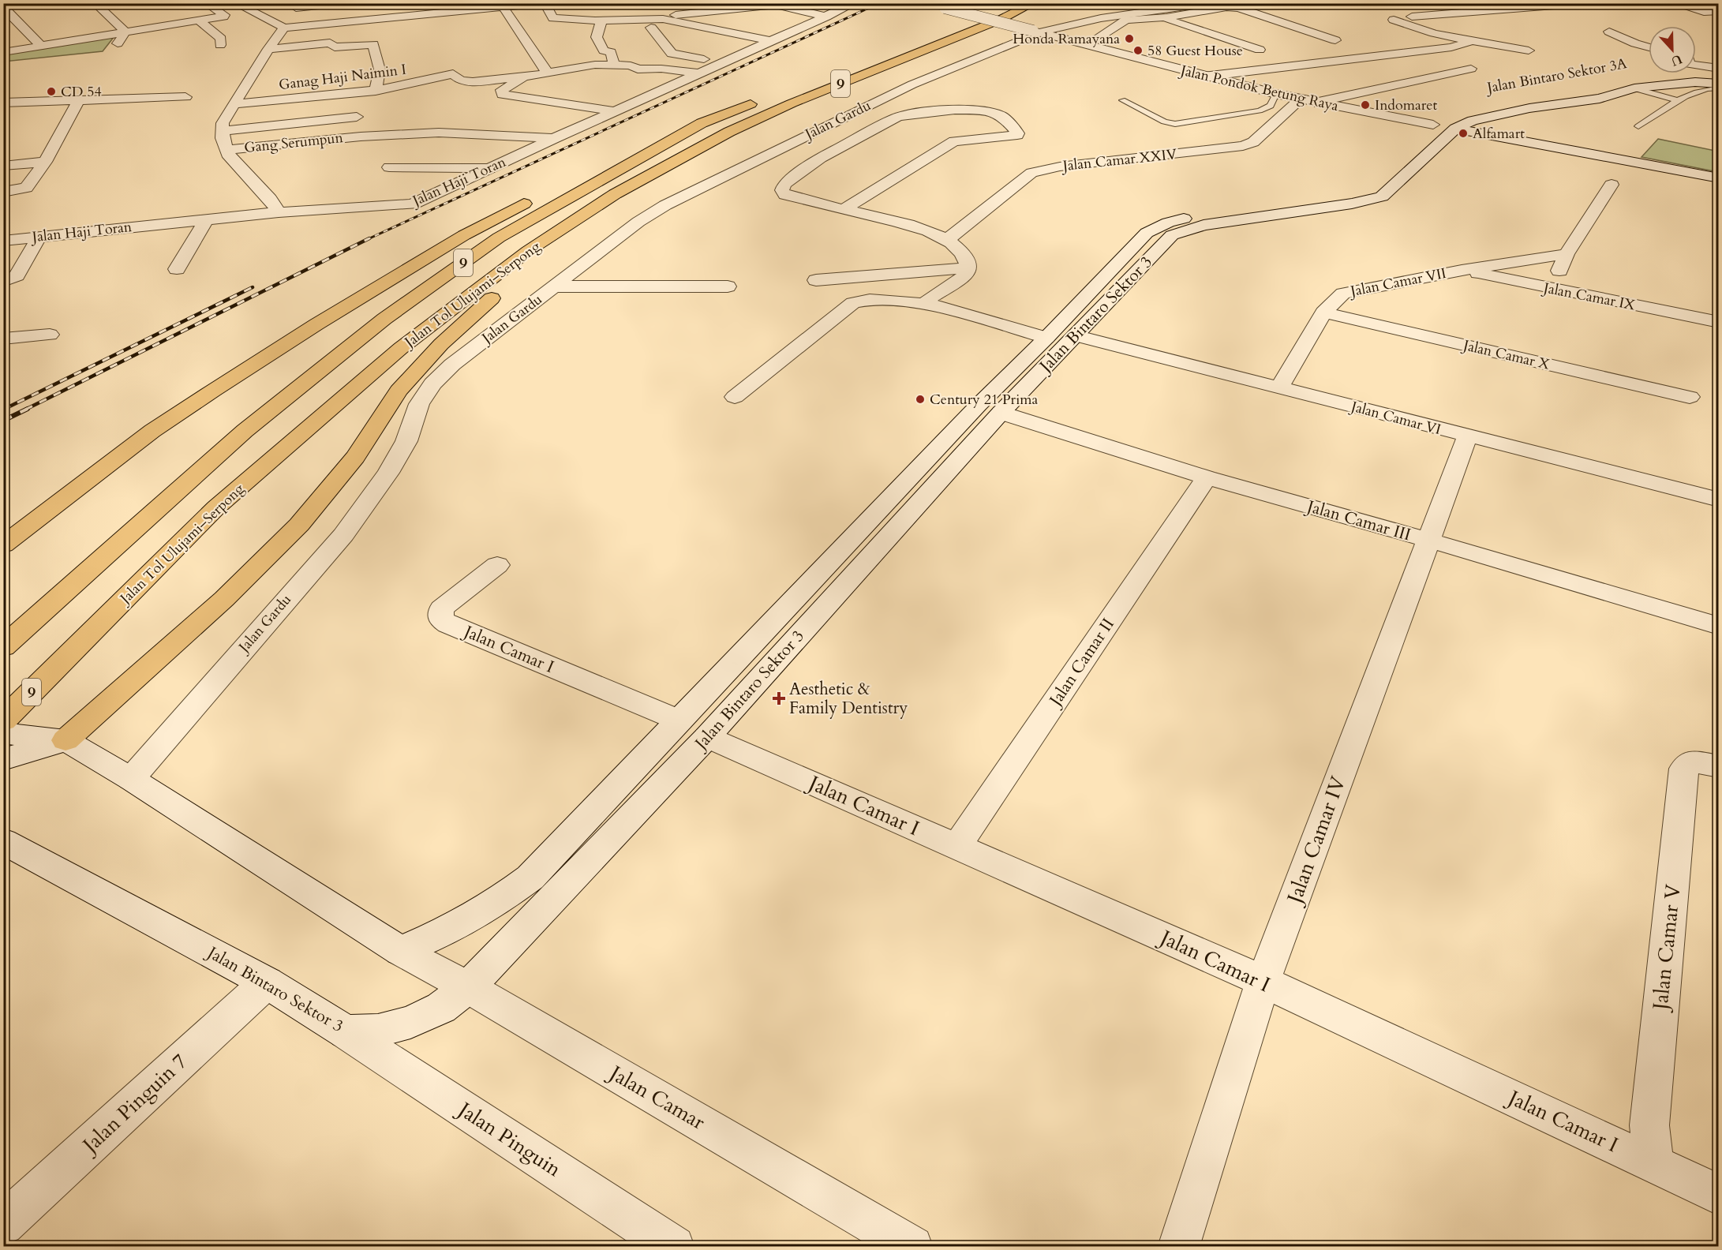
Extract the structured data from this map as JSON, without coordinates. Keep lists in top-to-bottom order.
{
  "streets": {
    "highway": ["9", "Jalan Tol Ulujami–Serpong"],
    "street": [
      "Jalan Bintaro Sektor 3A",
      "Ganag Haji Naimin I",
      "Jalan Pondok Betung Raya",
      "Jalan Gardu",
      "Gang Serumpun",
      "Jalan Camar XXIV",
      "Jalan Haji Toran",
      "Jalan Camar VII",
      "Jalan Camar IX",
      "Jalan Bintaro Sektor 3",
      "Jalan Camar X",
      "Jalan Camar VI",
      "Jalan Camar III",
      "Jalan Camar I",
      "Jalan Camar II",
      "Jalan Camar IV",
      "Jalan Camar V",
      "Jalan Camar",
      "Jalan Pinguin 7",
      "Jalan Pinguin"
    ]
  },
  "crossings": [
    ["Jalan Bintaro Sektor 3A", "Jalan Pondok Betung Raya"],
    ["Jalan Bintaro Sektor 3A", "Jalan Bintaro Sektor 3"],
    ["Jalan Pondok Betung Raya", "Jalan Gardu"],
    ["Jalan Pondok Betung Raya", "Jalan Camar XXIV"],
    ["Jalan Pondok Betung Raya", "Jalan Bintaro Sektor 3"],
    ["Gang Serumpun", "Jalan Haji Toran"],
    ["Jalan Camar VII", "Jalan Camar IX"],
    ["Jalan Camar VII", "Jalan Camar X"],
    ["Jalan Camar VII", "Jalan Camar VI"],
    ["Jalan Bintaro Sektor 3", "Jalan Camar VI"],
    ["Jalan Bintaro Sektor 3", "Jalan Camar III"],
    ["Jalan Bintaro Sektor 3", "Jalan Camar I"],
    ["Jalan Bintaro Sektor 3", "Jalan Camar"],
    ["Jalan Bintaro Sektor 3", "Jalan Pinguin 7"],
    ["Jalan Bintaro Sektor 3", "Jalan Pinguin"],
    ["Jalan Camar VI", "Jalan Camar IV"],
    ["Jalan Camar III", "Jalan Camar II"],
    ["Jalan Camar III", "Jalan Camar IV"],
    ["Jalan Camar I", "Jalan Camar II"],
    ["Jalan Camar I", "Jalan Camar IV"],
    ["Jalan Camar I", "Jalan Camar V"]
  ],
  "places": {
    "other": [
      "Honda Ramayana",
      "58 Guest House",
      "CD 54",
      "Indomaret",
      "Alfamart",
      "Century 21 Prima"
    ],
    "health": ["Aesthetic & Family Dentistry"]
  },
  "north": "bottom"
}
